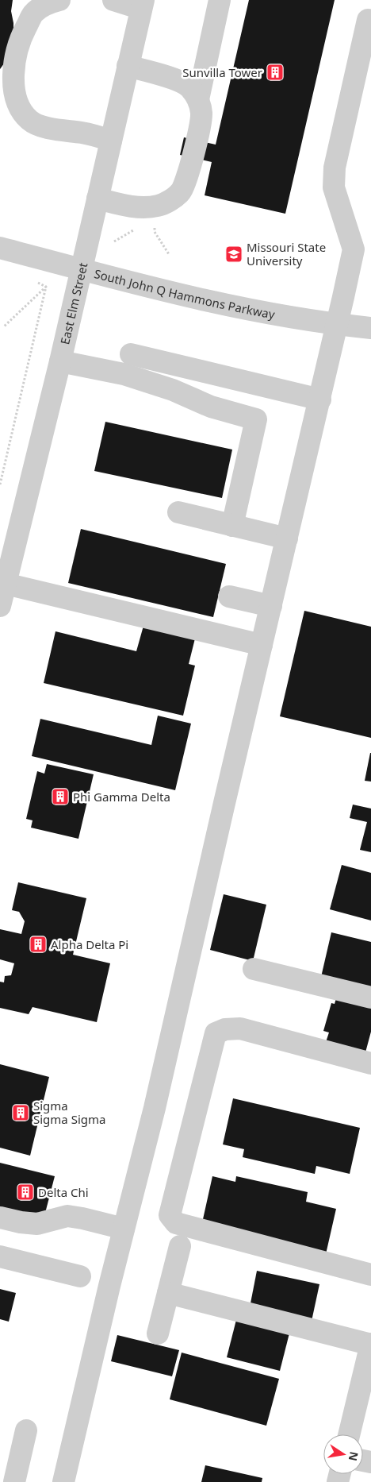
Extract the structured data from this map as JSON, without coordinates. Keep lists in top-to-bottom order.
{
  "streets": {
    "street": ["South John Q Hammons Parkway", "East Elm Street"]
  },
  "crossings": [
    ["South John Q Hammons Parkway", "East Elm Street"]
  ],
  "places": {
    "building": [
      "Sunvilla Tower",
      "Phi Gamma Delta",
      "Alpha Delta Pi",
      "Sigma Sigma Sigma",
      "Delta Chi"
    ],
    "school or university": ["Missouri State University"]
  },
  "north": "right"
}
